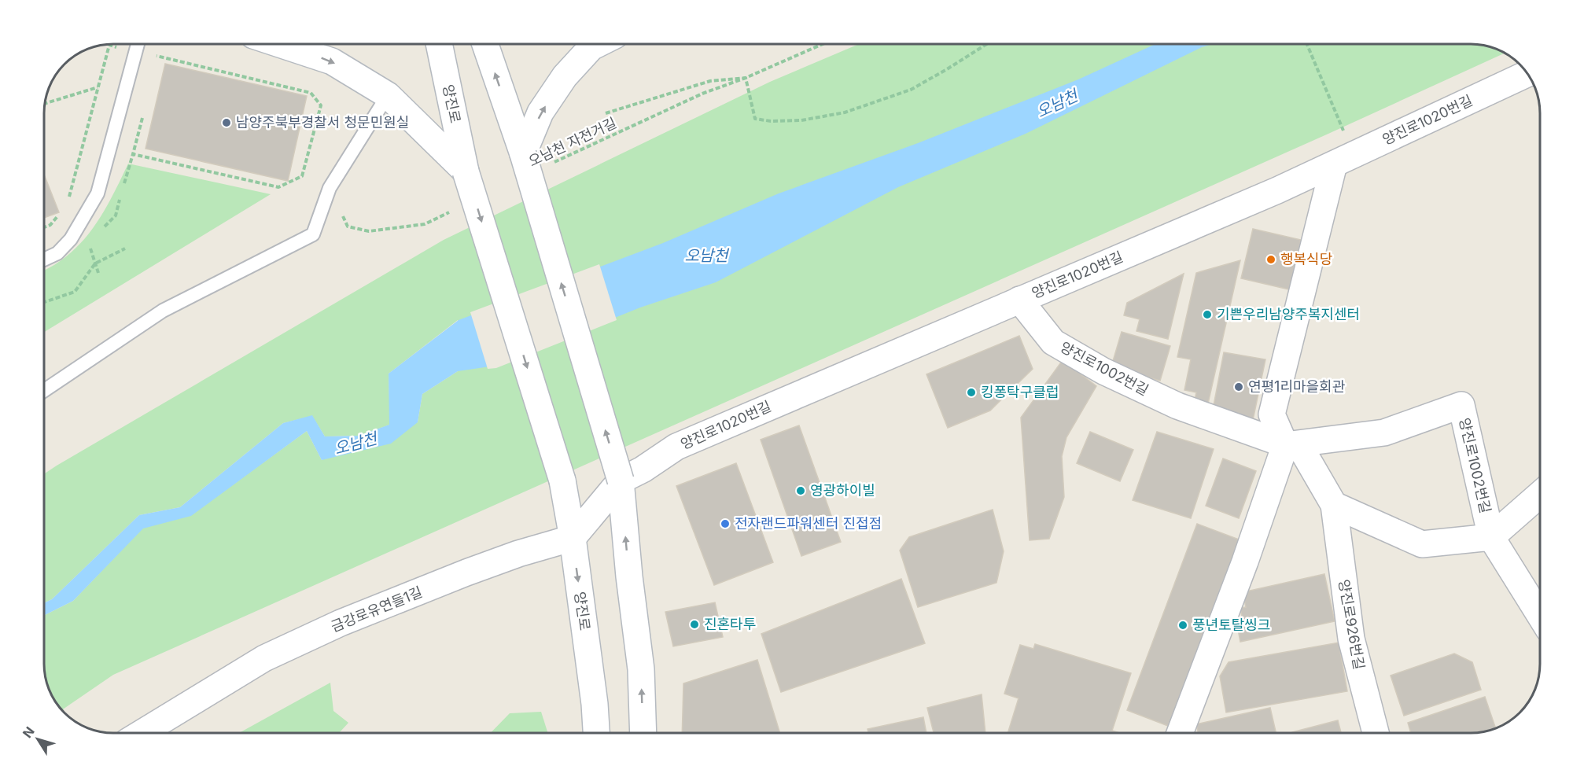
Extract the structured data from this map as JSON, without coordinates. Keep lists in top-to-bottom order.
{
  "streets": {
    "street": [
      "양진로",
      "양진로1020번길",
      "양진로1002번길",
      "금강로유연들1길",
      "양진로926번길"
    ],
    "path": ["오남천 자전거길"]
  },
  "crossings": [
    ["양진로", "금강로유연들1길"],
    ["양진로1020번길", "양진로1002번길"],
    ["양진로1002번길", "양진로926번길"]
  ],
  "water": ["오남천"],
  "places": [
    "남양주북부경찰서 청문민원실",
    "행복식당",
    "기쁜우리남양주복지센터",
    "연평1리마을회관",
    "킹퐁탁구클럽",
    "영광하이빌",
    "전자랜드파워센터 진접점",
    "진혼타투",
    "풍년토탈씽크"
  ],
  "north": "top left"
}
